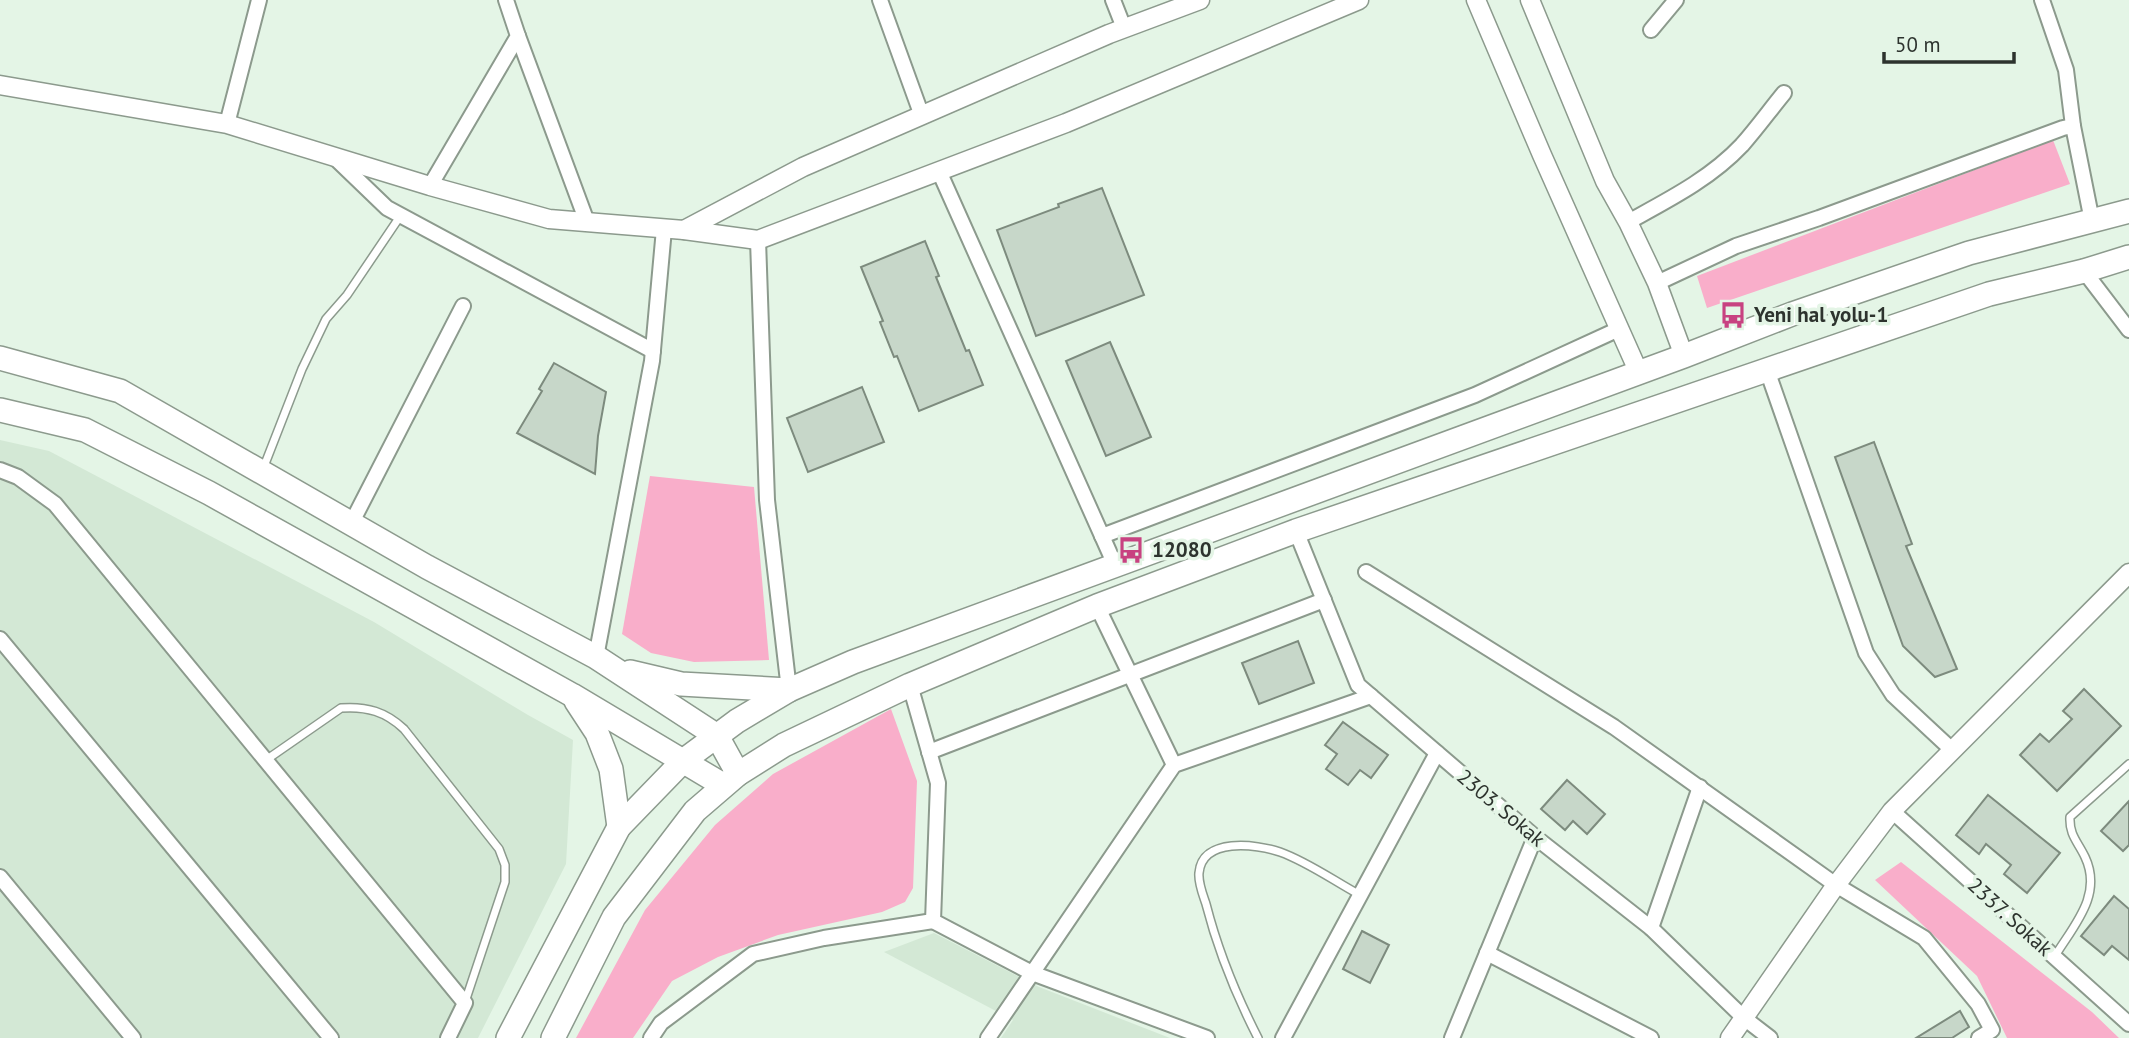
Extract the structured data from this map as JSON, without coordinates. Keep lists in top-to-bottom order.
{
  "streets": {
    "street": ["2303. Sokak", "2337. Sokak"]
  },
  "places": {
    "bus stop": ["Yeni hal yolu-1", "12080"]
  },
  "scale_bar": "50 m"
}
